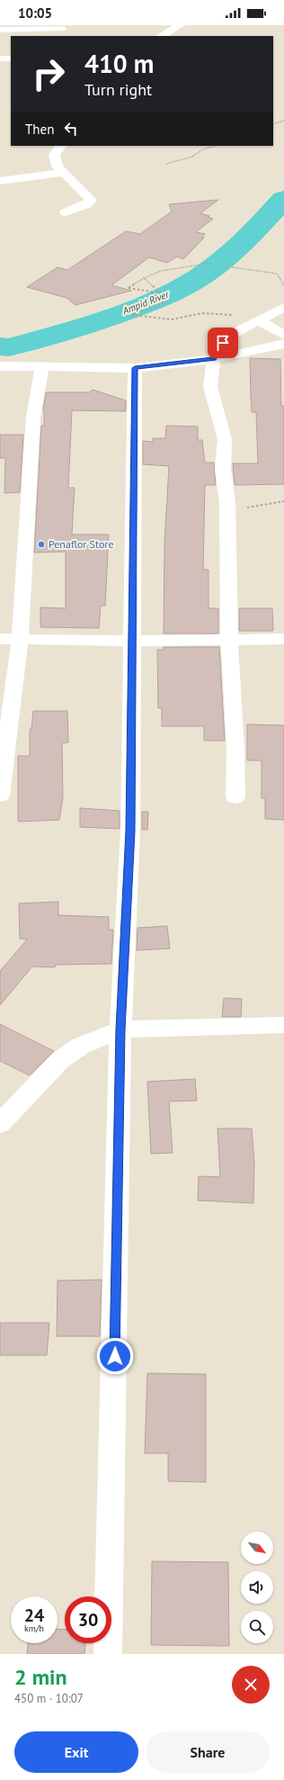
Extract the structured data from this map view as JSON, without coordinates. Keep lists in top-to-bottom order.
{
  "water": ["Ampid River"],
  "places": ["Penaflor Store"],
  "north": "bottom right",
  "page": {
    "status": "10:05",
    "turn": ["410 m", "Turn right"],
    "then": "Then",
    "speed": "24 km/h",
    "limit": "30",
    "heading": ["2 min", "450 m · 10:07"],
    "buttons": ["Exit", "Share"]
  }
}
